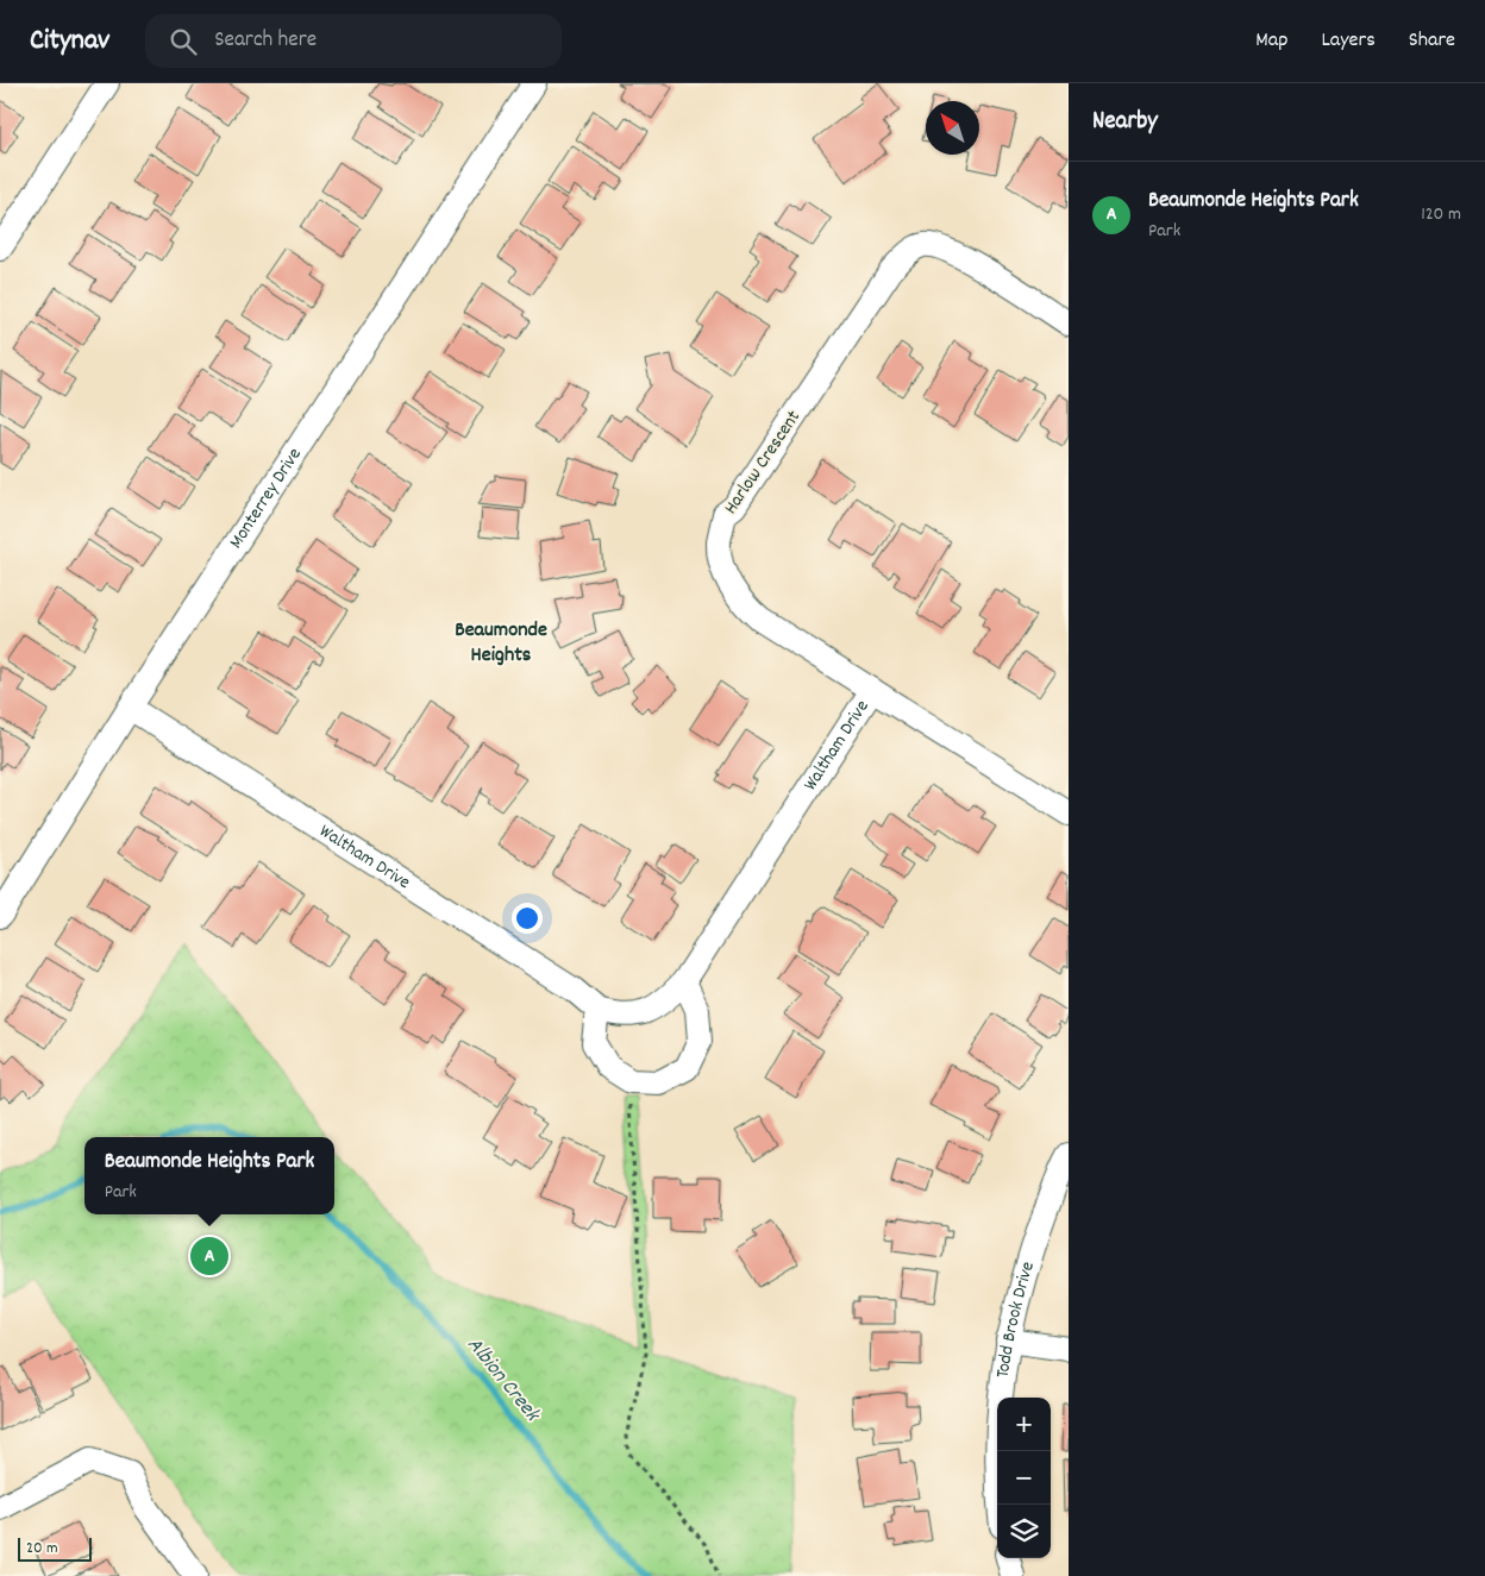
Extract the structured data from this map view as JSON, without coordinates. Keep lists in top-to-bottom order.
{
  "streets": {
    "street": [
      "Harlow Crescent",
      "Monterrey Drive",
      "Waltham Drive",
      "Todd Brook Drive"
    ]
  },
  "crossings": [
    ["Harlow Crescent", "Waltham Drive"],
    ["Monterrey Drive", "Waltham Drive"]
  ],
  "districts": ["Beaumonde Heights"],
  "water": ["Albion Creek"],
  "scale_bar": "20 m",
  "north": "top left",
  "page": {
    "header": "Citynav",
    "search": "Search here",
    "nav": ["Map", "Layers", "Share"],
    "heading": "Nearby",
    "list": [
      {
        "mark": "A",
        "name": "Beaumonde Heights Park",
        "note": "Park",
        "value": "120 m"
      }
    ],
    "popup": ["Beaumonde Heights Park", "Park"],
    "pins": "A",
    "map_buttons": ["+", "−"],
    "scale": "20 m"
  }
}
